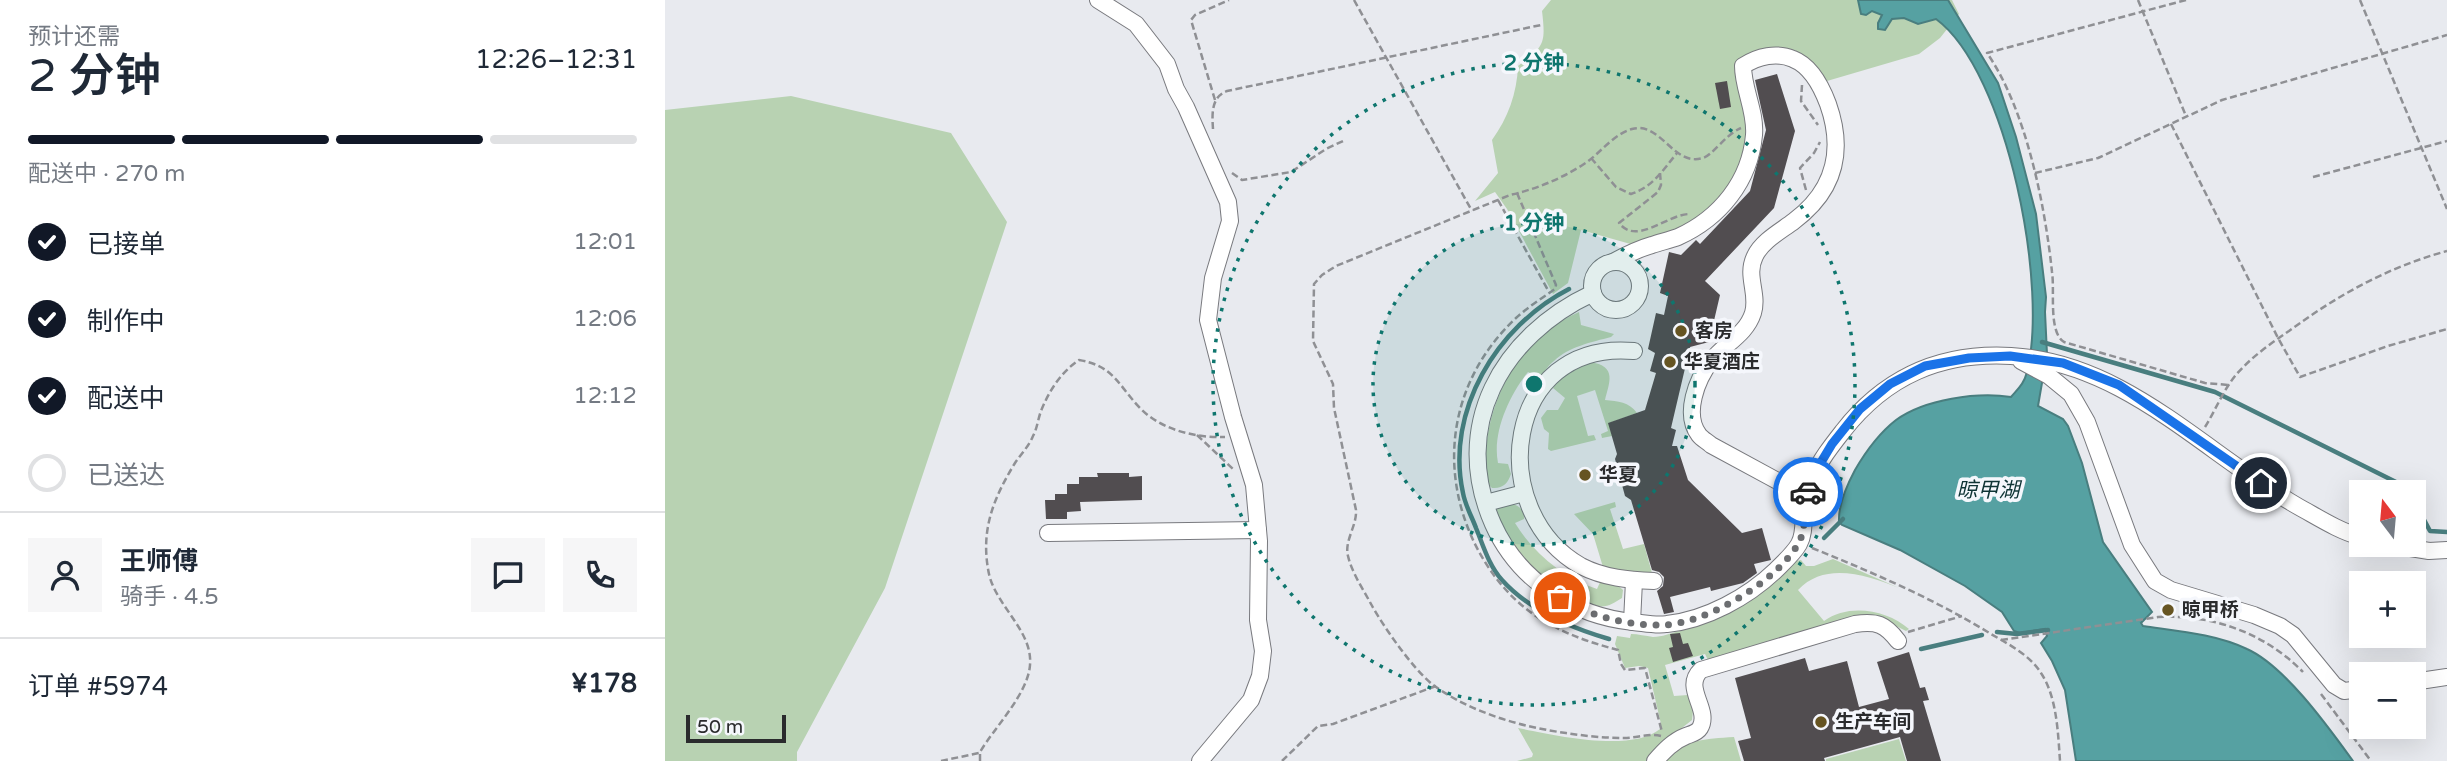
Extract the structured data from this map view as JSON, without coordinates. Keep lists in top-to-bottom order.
{
  "water": ["晾甲湖"],
  "places": [
    "客房",
    "华夏酒庄",
    "华夏",
    "晾甲桥",
    "生产车间"
  ],
  "scale_bar": "50 m",
  "north": "top",
  "page": {
    "heading": ["2 分钟", "预计还需", "12:26–12:31"],
    "panel": [
      "王师傅",
      "骑手 · 4.5",
      "订单 #5974",
      "¥178"
    ],
    "bar": "配送中 · 270 m",
    "list": [
      ["已接单", "12:01"],
      ["制作中", "12:06"],
      ["配送中", "12:12"],
      "已送达"
    ],
    "map_buttons": ["+", "−"],
    "scale": "50 m"
  },
  "rings": ["2 分钟", "1 分钟"]
}
